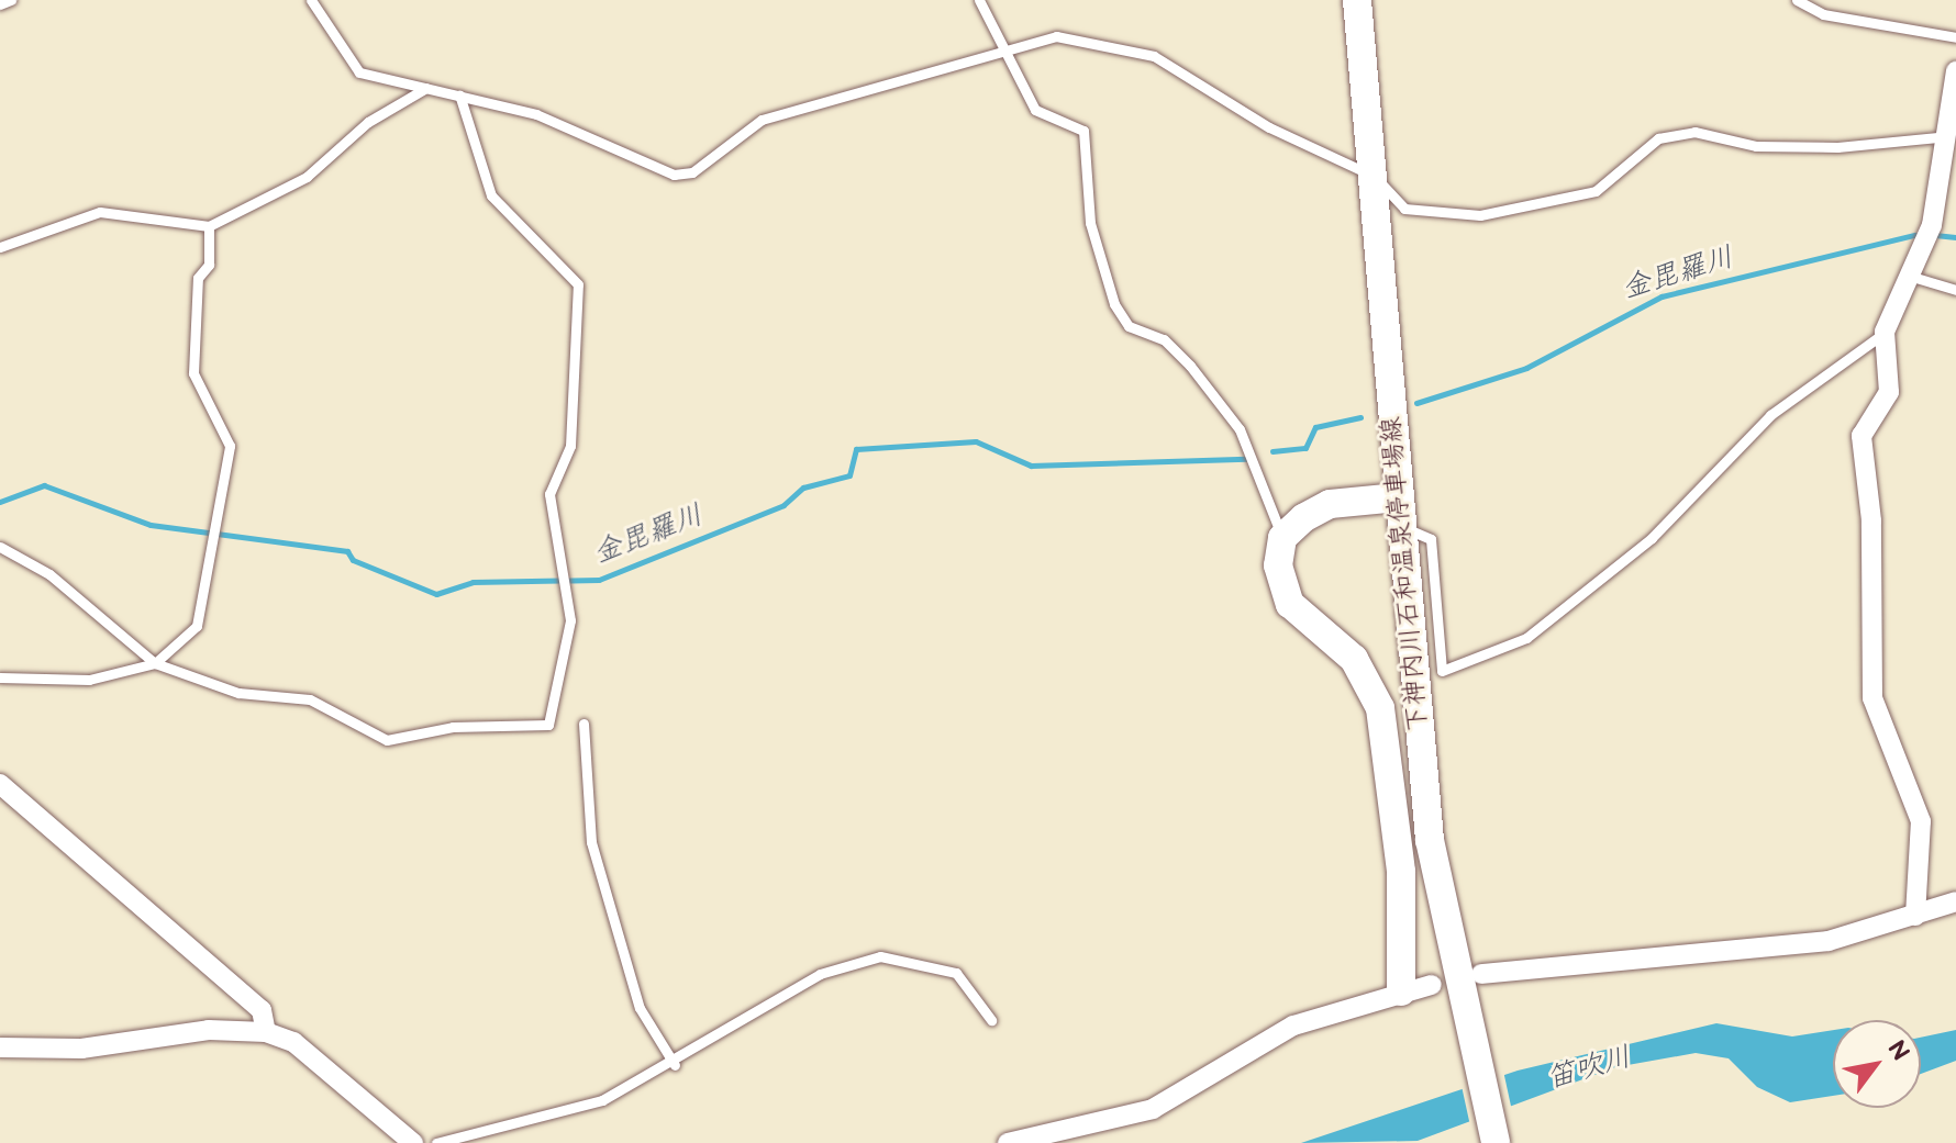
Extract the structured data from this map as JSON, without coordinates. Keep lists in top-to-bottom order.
{
  "streets": {
    "main road": ["下神内川石和温泉停車場線"]
  },
  "water": ["金毘羅川", "笛吹川"],
  "north": "top right"
}
